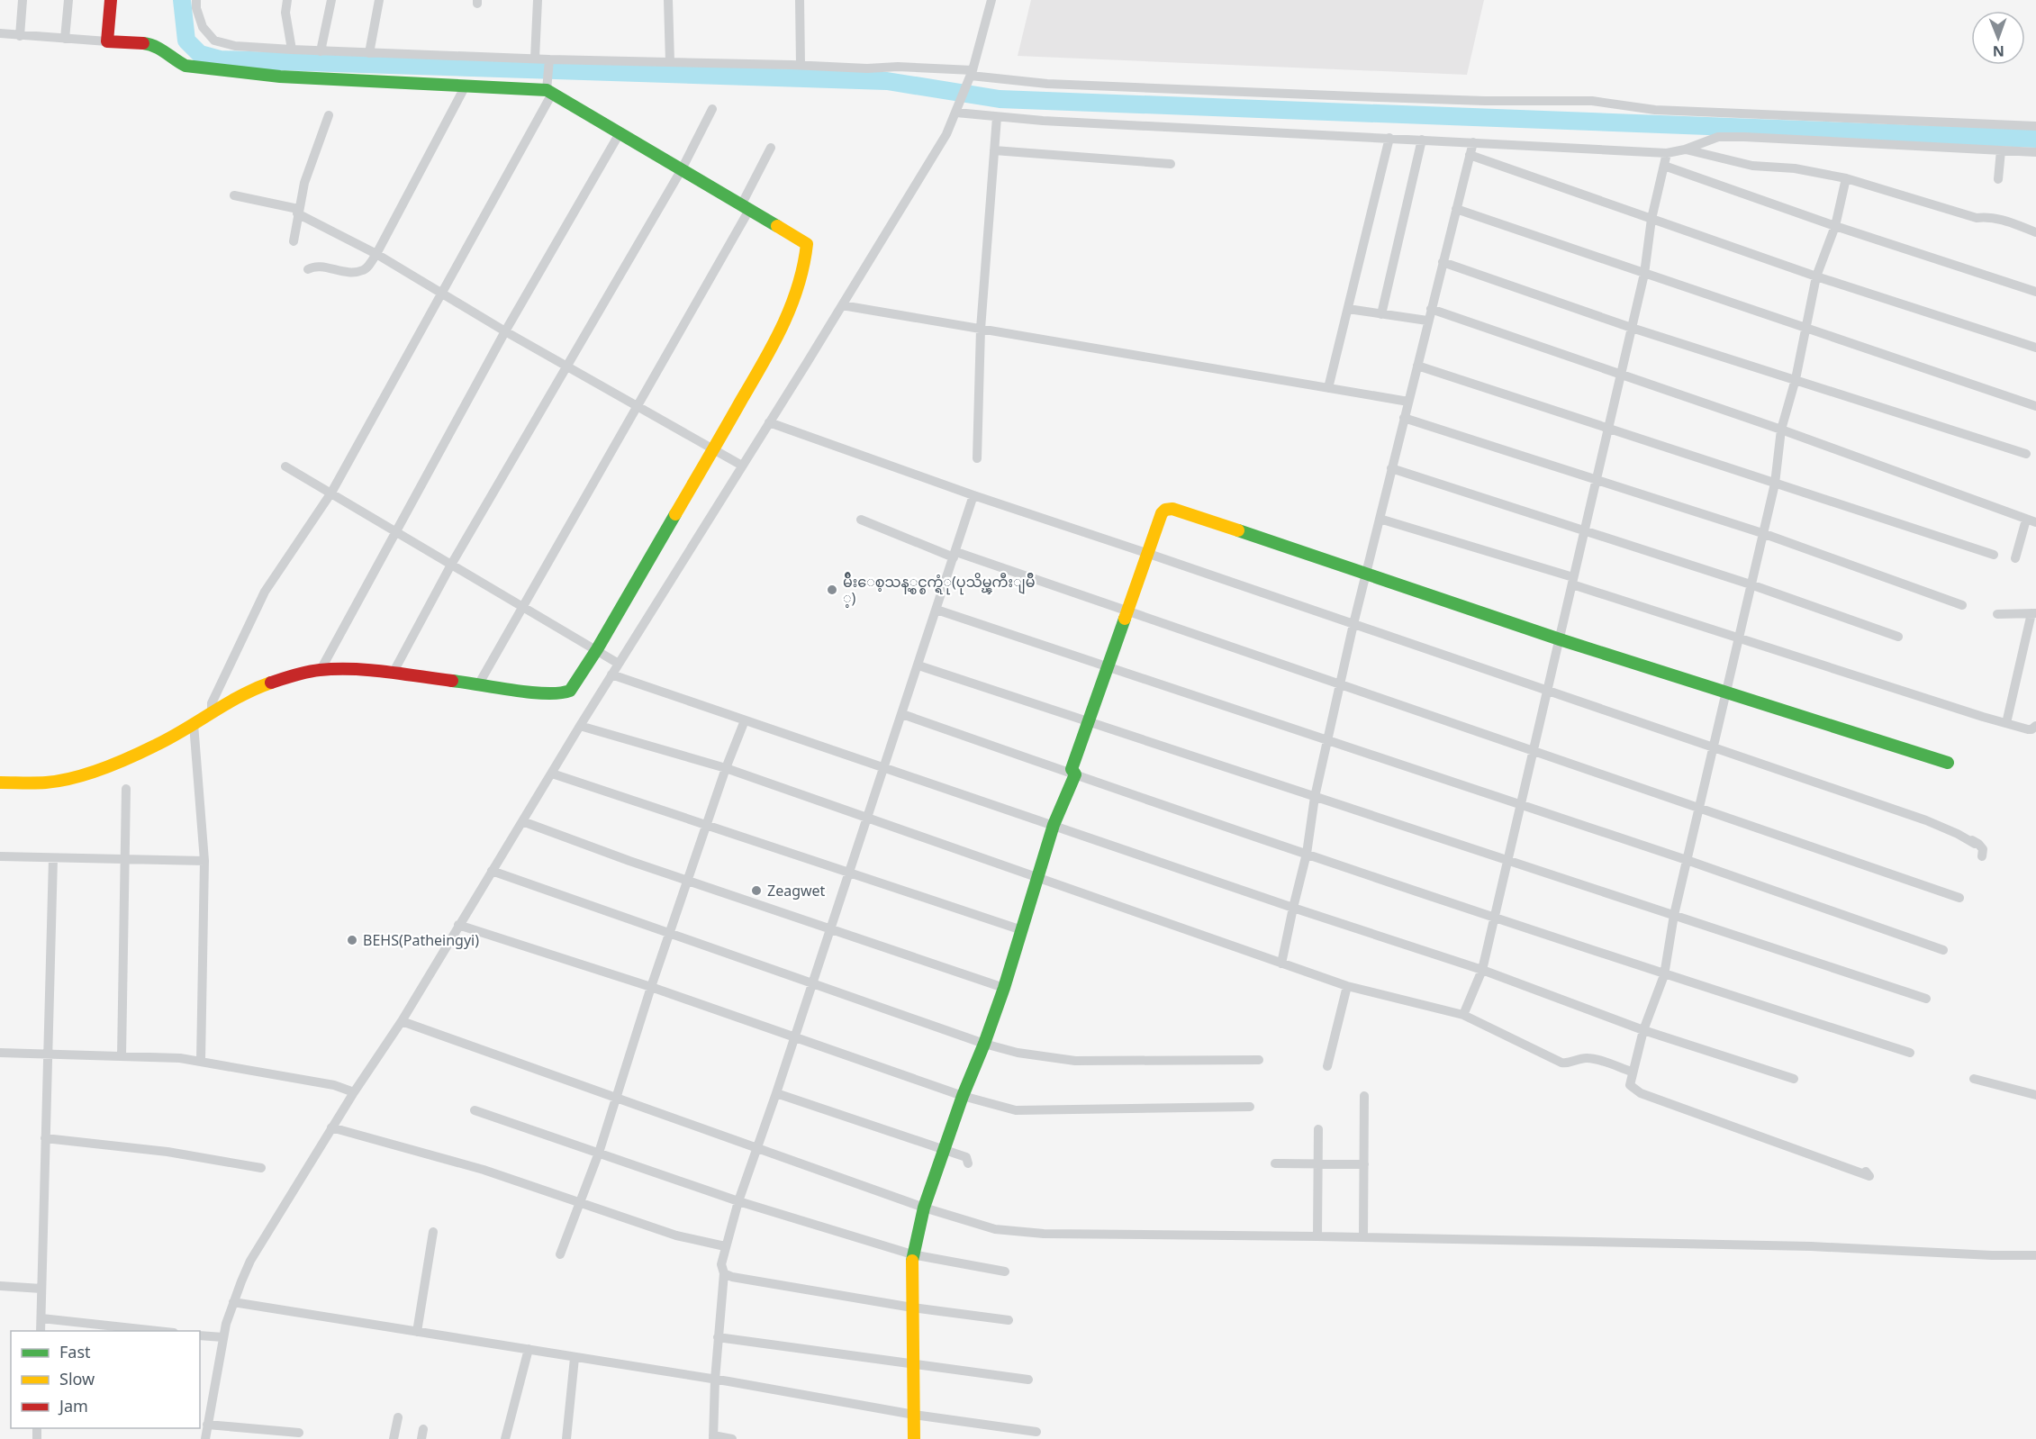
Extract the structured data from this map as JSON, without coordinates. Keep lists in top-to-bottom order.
{
  "places": ["မ်ိဳးေစ့သန့္စင္စက္ရံု(ပုသိမ္ၾကီးျမိဳ ့)", "Zeagwet", "BEHS(Patheingyi)"],
  "legend": ["Fast", "Slow", "Jam"],
  "north": "bottom"
}
